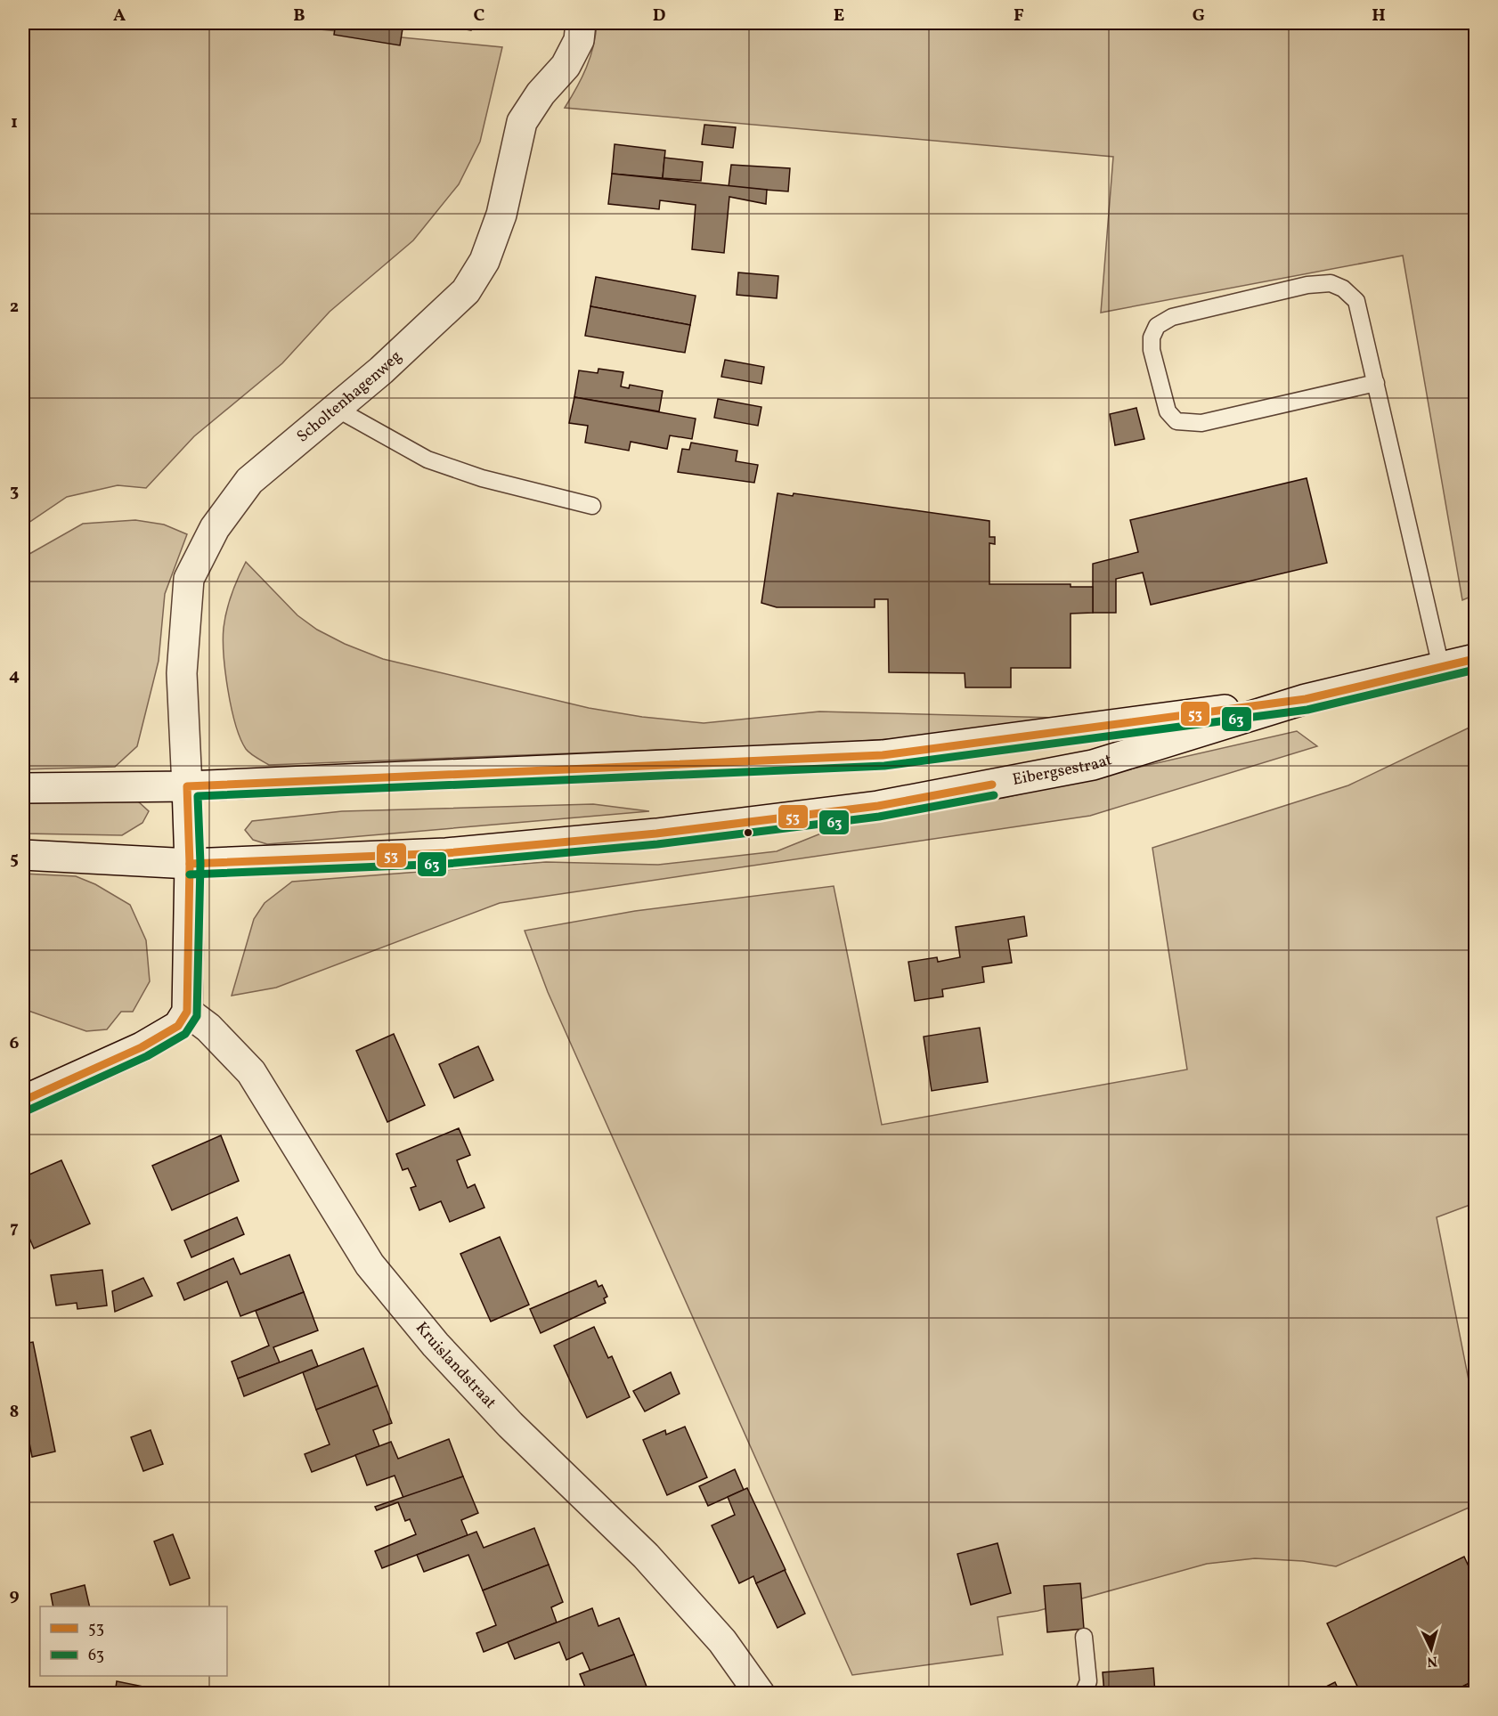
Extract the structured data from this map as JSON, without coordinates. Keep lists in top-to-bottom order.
{
  "streets": {
    "main road": ["Scholtenhagenweg", "Eibergsestraat", "Kruislandstraat"]
  },
  "crossings": [
    ["Scholtenhagenweg", "Eibergsestraat"]
  ],
  "lines": ["transit line 53", "transit line 63"],
  "legend": ["53", "63"],
  "north": "bottom",
  "grid": {
    "columns": [
      "A",
      "B",
      "C",
      "D",
      "E",
      "F",
      "G",
      "H"
    ],
    "rows": [
      "1",
      "2",
      "3",
      "4",
      "5",
      "6",
      "7",
      "8",
      "9"
    ]
  }
}
